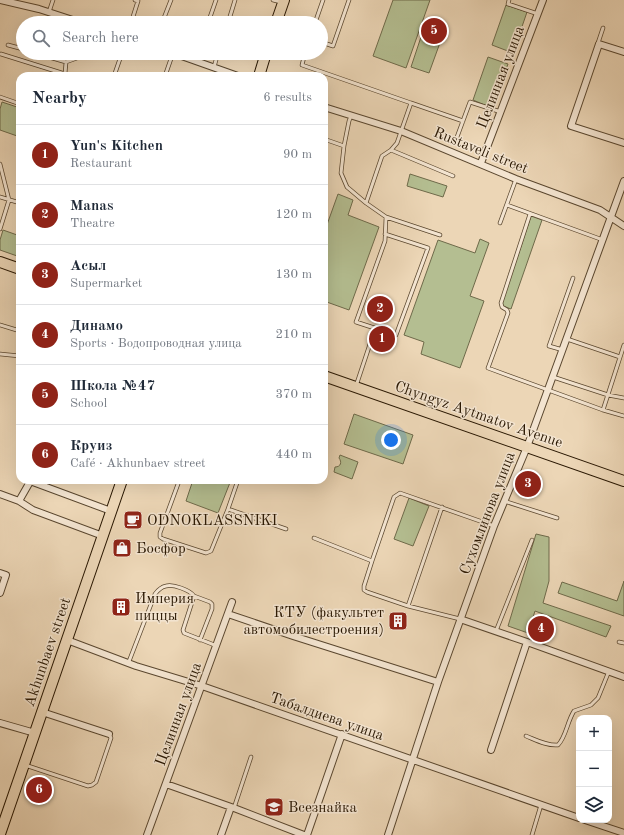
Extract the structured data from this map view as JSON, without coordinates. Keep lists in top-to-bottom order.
{
  "streets": {
    "main road": ["Chyngyz Aytmatov Avenue", "Akhunbaev street"],
    "street": [
      "Целинная улица",
      "Rustaveli street",
      "Сухомлинова улица",
      "Табалдиева улица"
    ]
  },
  "crossings": [
    ["Целинная улица", "Rustaveli street"],
    ["Целинная улица", "Табалдиева улица"],
    ["Rustaveli street", "Сухомлинова улица"],
    ["Chyngyz Aytmatov Avenue", "Сухомлинова улица"],
    ["Сухомлинова улица", "Табалдиева улица"],
    ["Akhunbaev street", "Табалдиева улица"]
  ],
  "places": {
    "cafe": ["ODNOKLASSNIKI"],
    "shop": ["Босфор"],
    "building": ["Империя пиццы", "КТУ (факультет автомобилестроения)"],
    "school or university": ["Всезнайка"]
  },
  "page": {
    "pins": [
      "5",
      "2",
      "1",
      "3",
      "4",
      "6"
    ],
    "search": "Search here",
    "heading": ["Nearby", "6 results"],
    "list": [
      {
        "mark": "1",
        "name": "Yun's Kitchen",
        "note": "Restaurant",
        "value": "90 m"
      },
      {
        "mark": "2",
        "name": "Manas",
        "note": "Theatre",
        "value": "120 m"
      },
      {
        "mark": "3",
        "name": "Асыл",
        "note": "Supermarket",
        "value": "130 m"
      },
      {
        "mark": "4",
        "name": "Динамо",
        "note": "Sports · Водопроводная улица",
        "value": "210 m"
      },
      {
        "mark": "5",
        "name": "Школа №47",
        "note": "School",
        "value": "370 m"
      },
      {
        "mark": "6",
        "name": "Круиз",
        "note": "Café · Akhunbaev street",
        "value": "440 m"
      }
    ],
    "map_buttons": ["+", "−"]
  }
}
